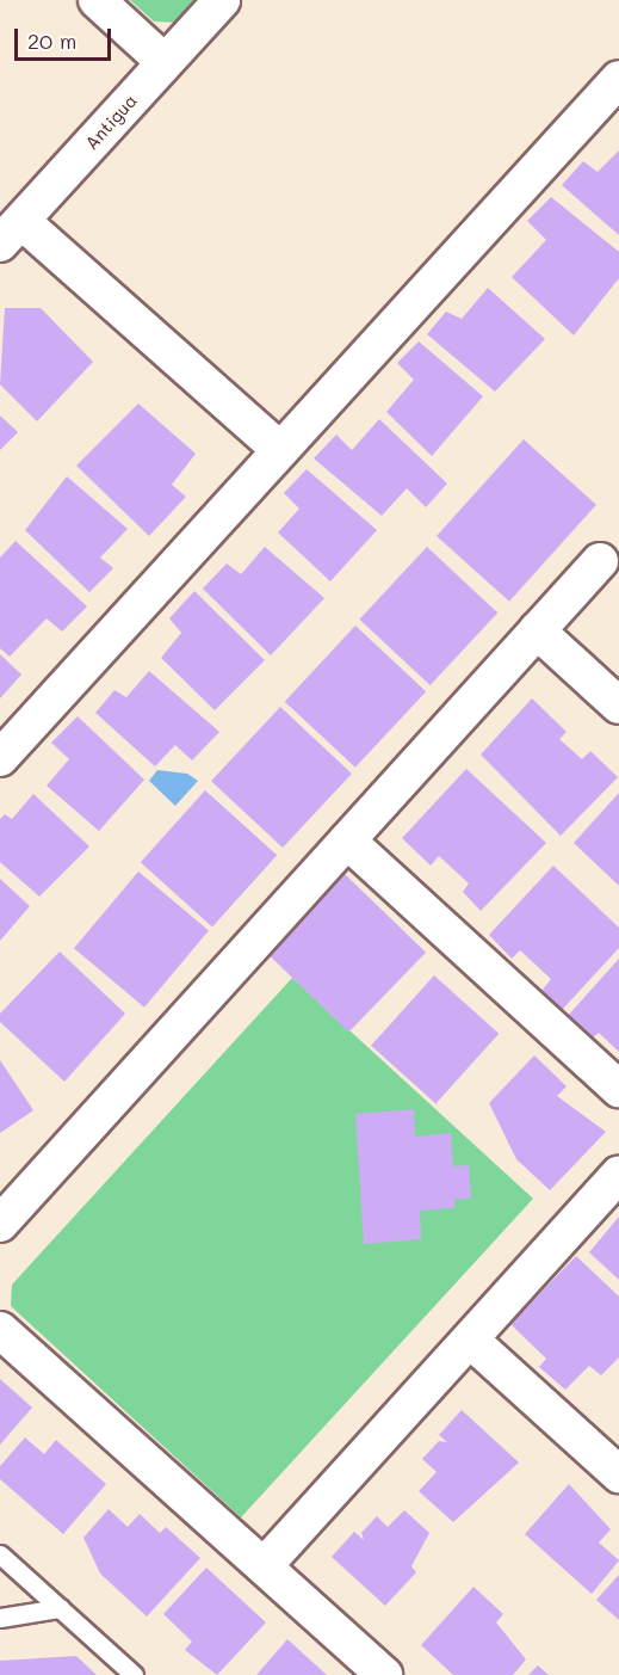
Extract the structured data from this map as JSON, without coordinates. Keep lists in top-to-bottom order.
{
  "streets": {
    "street": ["Antigua"]
  },
  "scale_bar": "20 m"
}
